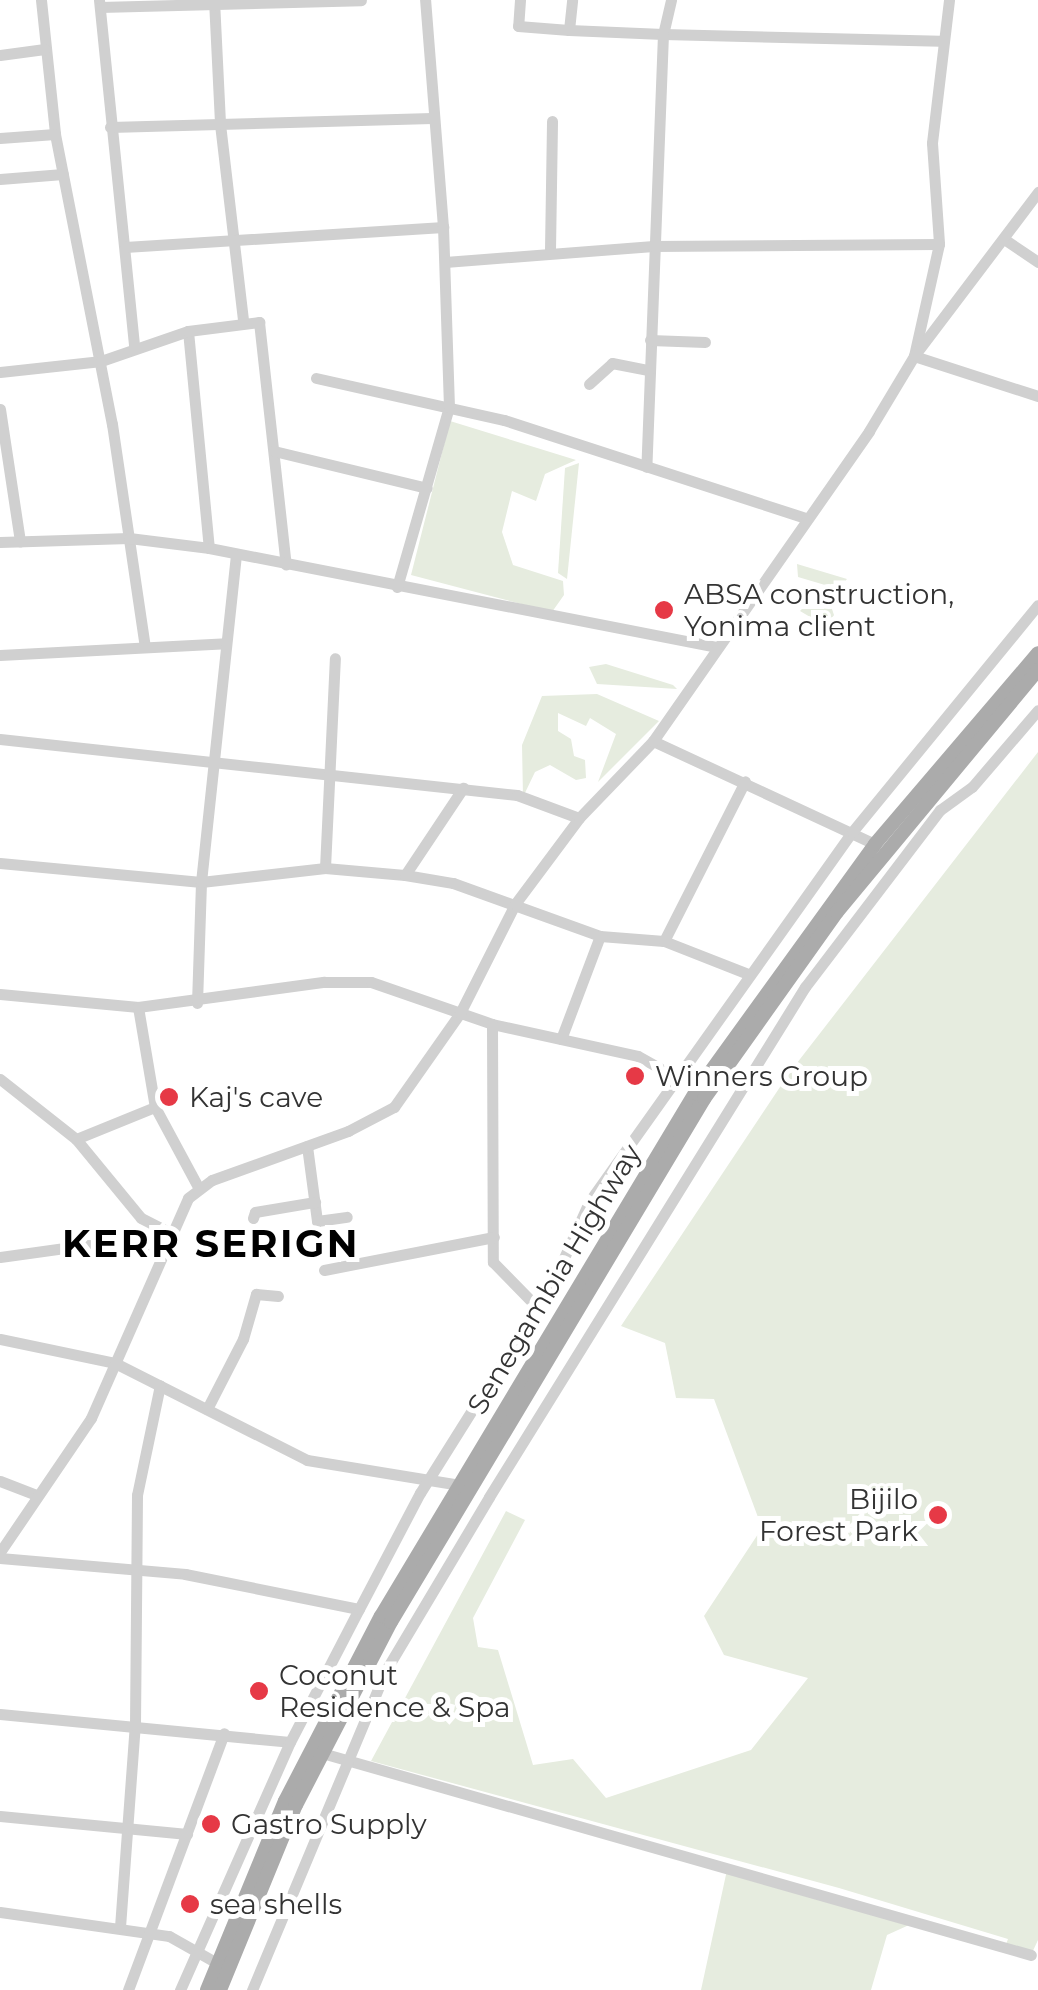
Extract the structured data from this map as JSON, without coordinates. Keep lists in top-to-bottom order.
{
  "streets": {
    "main road": ["Senegambia Highway"]
  },
  "districts": ["KERR SERIGN"],
  "places": [
    "ABSA construction, Yonima client",
    "Winners Group",
    "Kaj's cave",
    "Bijilo Forest Park",
    "Coconut Residence & Spa",
    "Gastro Supply",
    "sea shells"
  ]
}
